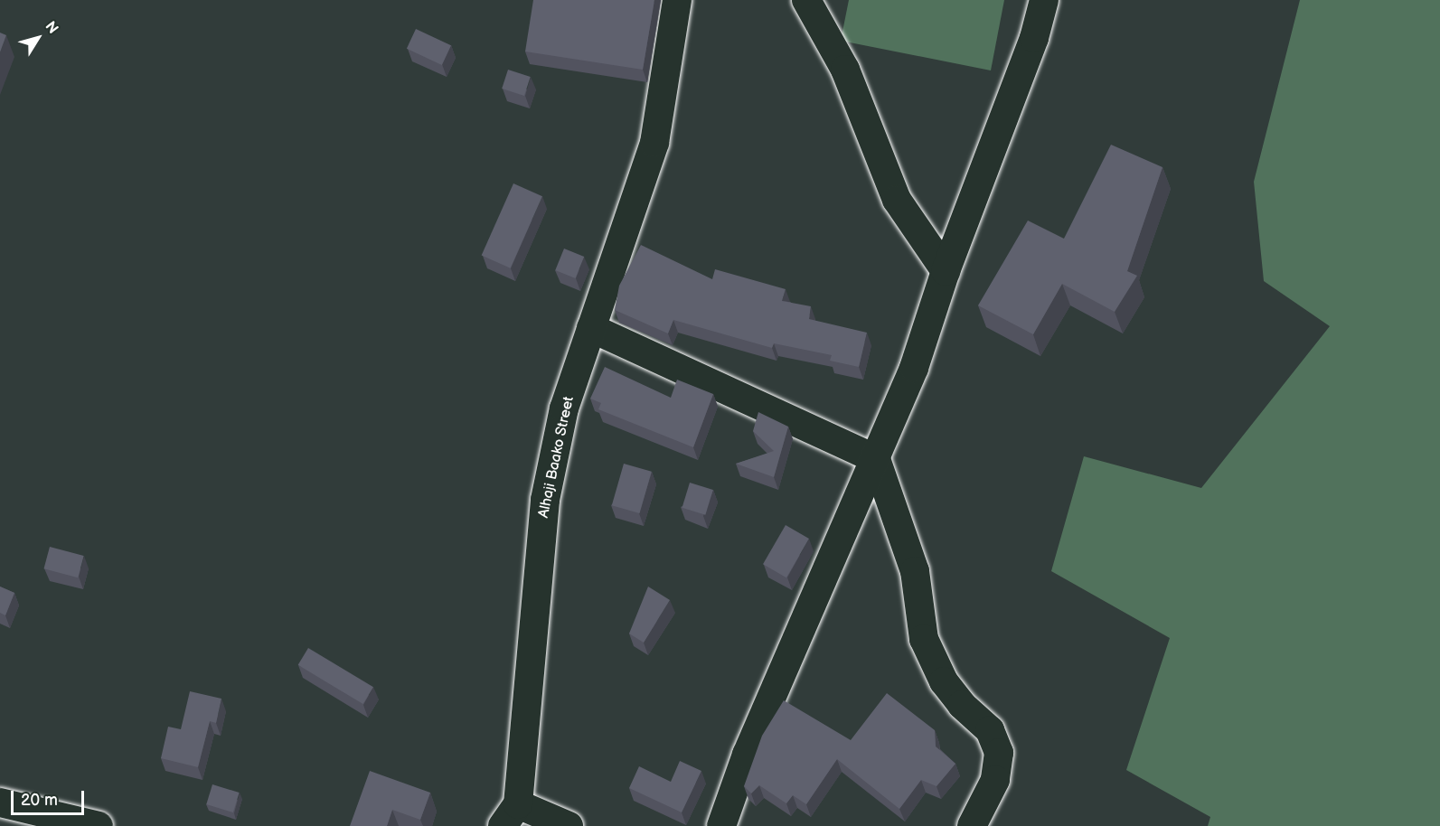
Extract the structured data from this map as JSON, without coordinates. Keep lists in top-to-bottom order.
{
  "streets": {
    "street": ["Alhaji Baako Street"]
  },
  "scale_bar": "20 m",
  "north": "top right"
}
